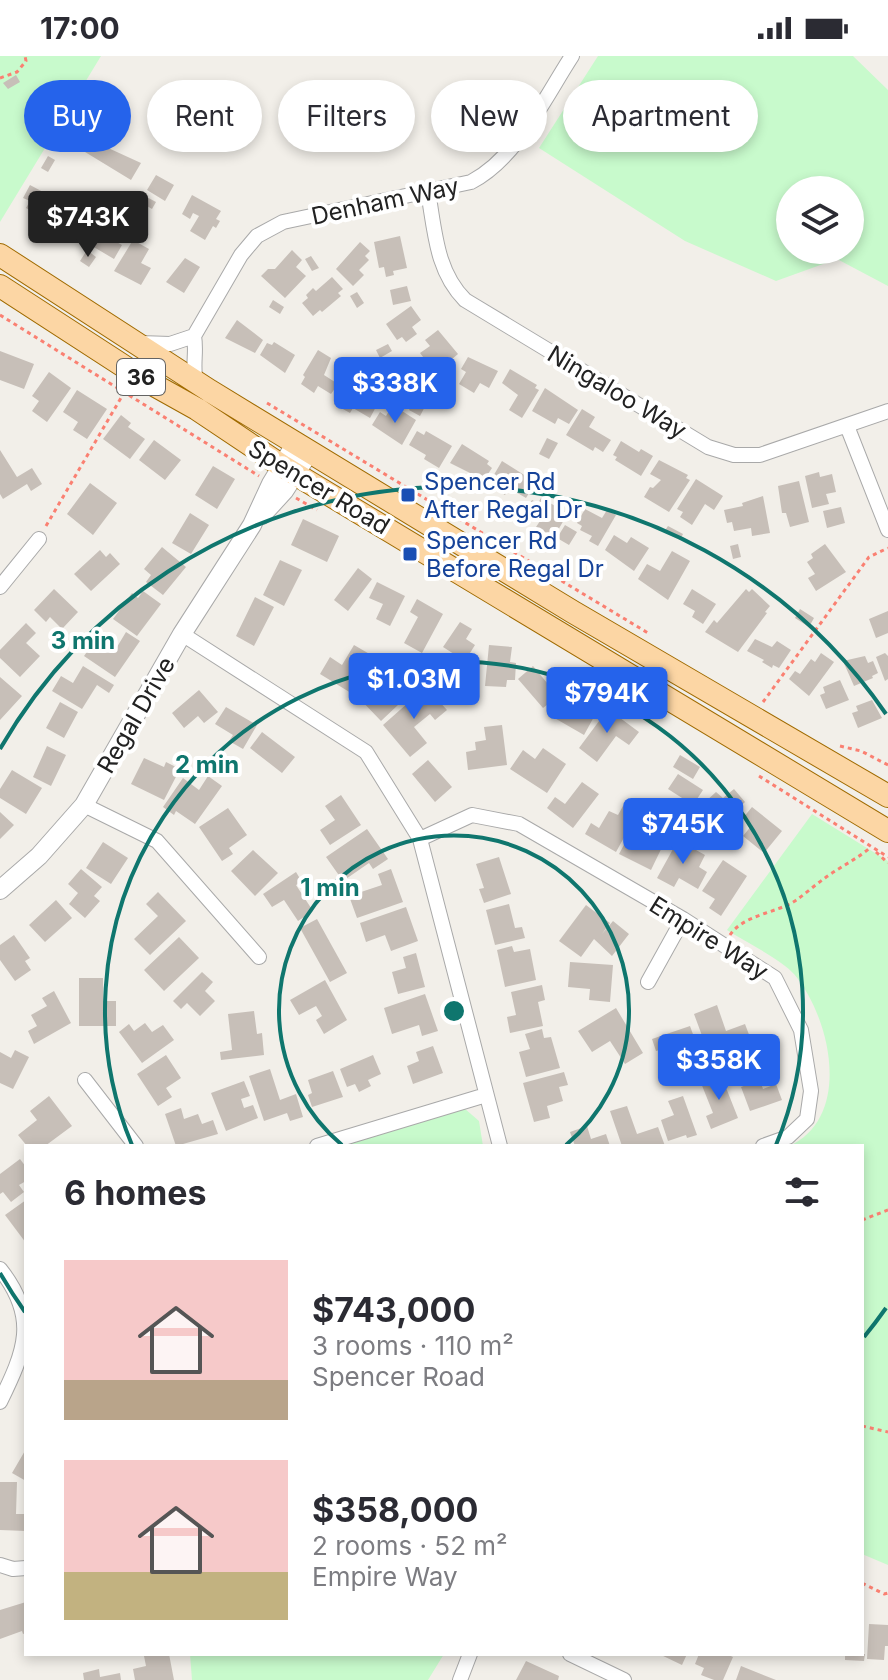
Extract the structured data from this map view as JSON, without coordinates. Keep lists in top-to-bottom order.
{
  "streets": {
    "main road": ["36", "Spencer Road"],
    "street": [
      "Denham Way",
      "Ningaloo Way",
      "Regal Drive",
      "Empire Way"
    ]
  },
  "crossings": [
    ["Denham Way", "Ningaloo Way"],
    ["Spencer Road", "Regal Drive"]
  ],
  "places": {
    "transit": ["Spencer Rd After Regal Dr", "Spencer Rd Before Regal Dr"]
  },
  "page": {
    "status": "17:00",
    "chip": [
      "Buy",
      "Rent",
      "Filters",
      "New",
      "Apartment"
    ],
    "price": [
      "$743K",
      "$338K",
      "$1.03M",
      "$794K",
      "$745K",
      "$358K"
    ],
    "heading": "6 homes",
    "list": [
      {
        "name": "$743,000",
        "note": "3 rooms · 110 m² · Spencer Road"
      },
      {
        "name": "$358,000",
        "note": "2 rooms · 52 m² · Empire Way"
      }
    ]
  },
  "rings": ["3 min", "2 min", "1 min"]
}
